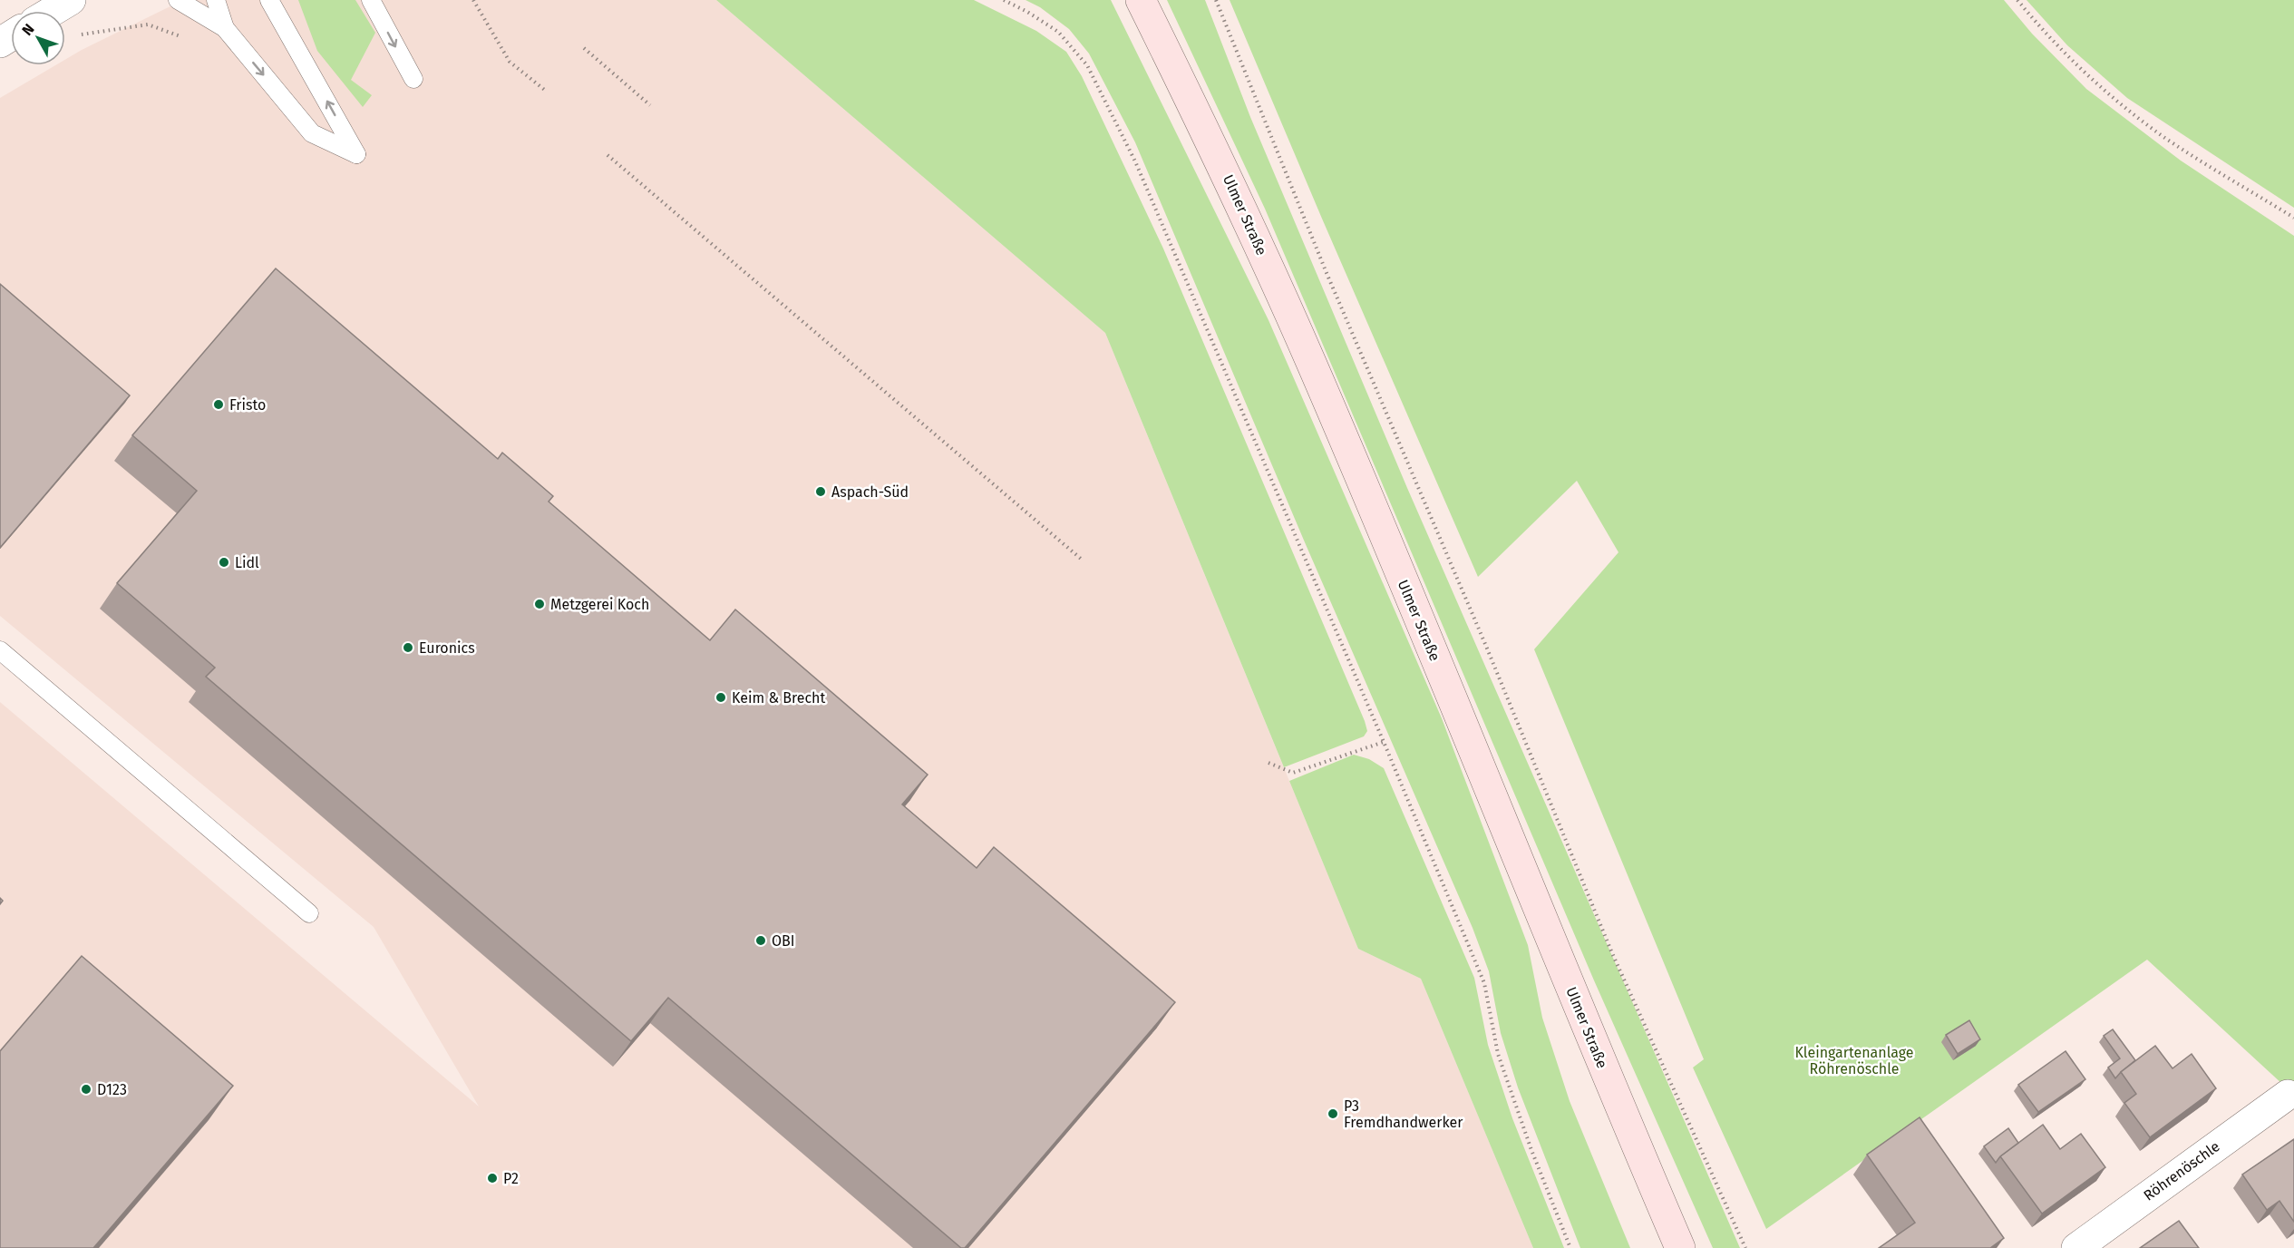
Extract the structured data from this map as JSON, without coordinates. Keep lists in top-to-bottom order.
{
  "streets": {
    "main road": ["Ulmer Straße"],
    "street": ["Röhrenöschle"]
  },
  "parks": ["Kleingartenanlage Röhrenöschle"],
  "places": [
    "Fristo",
    "Aspach-Süd",
    "Lidl",
    "Metzgerei Koch",
    "Euronics",
    "Keim & Brecht",
    "OBI",
    "D123",
    "P3 Fremdhandwerker",
    "P2"
  ],
  "north": "top left"
}
